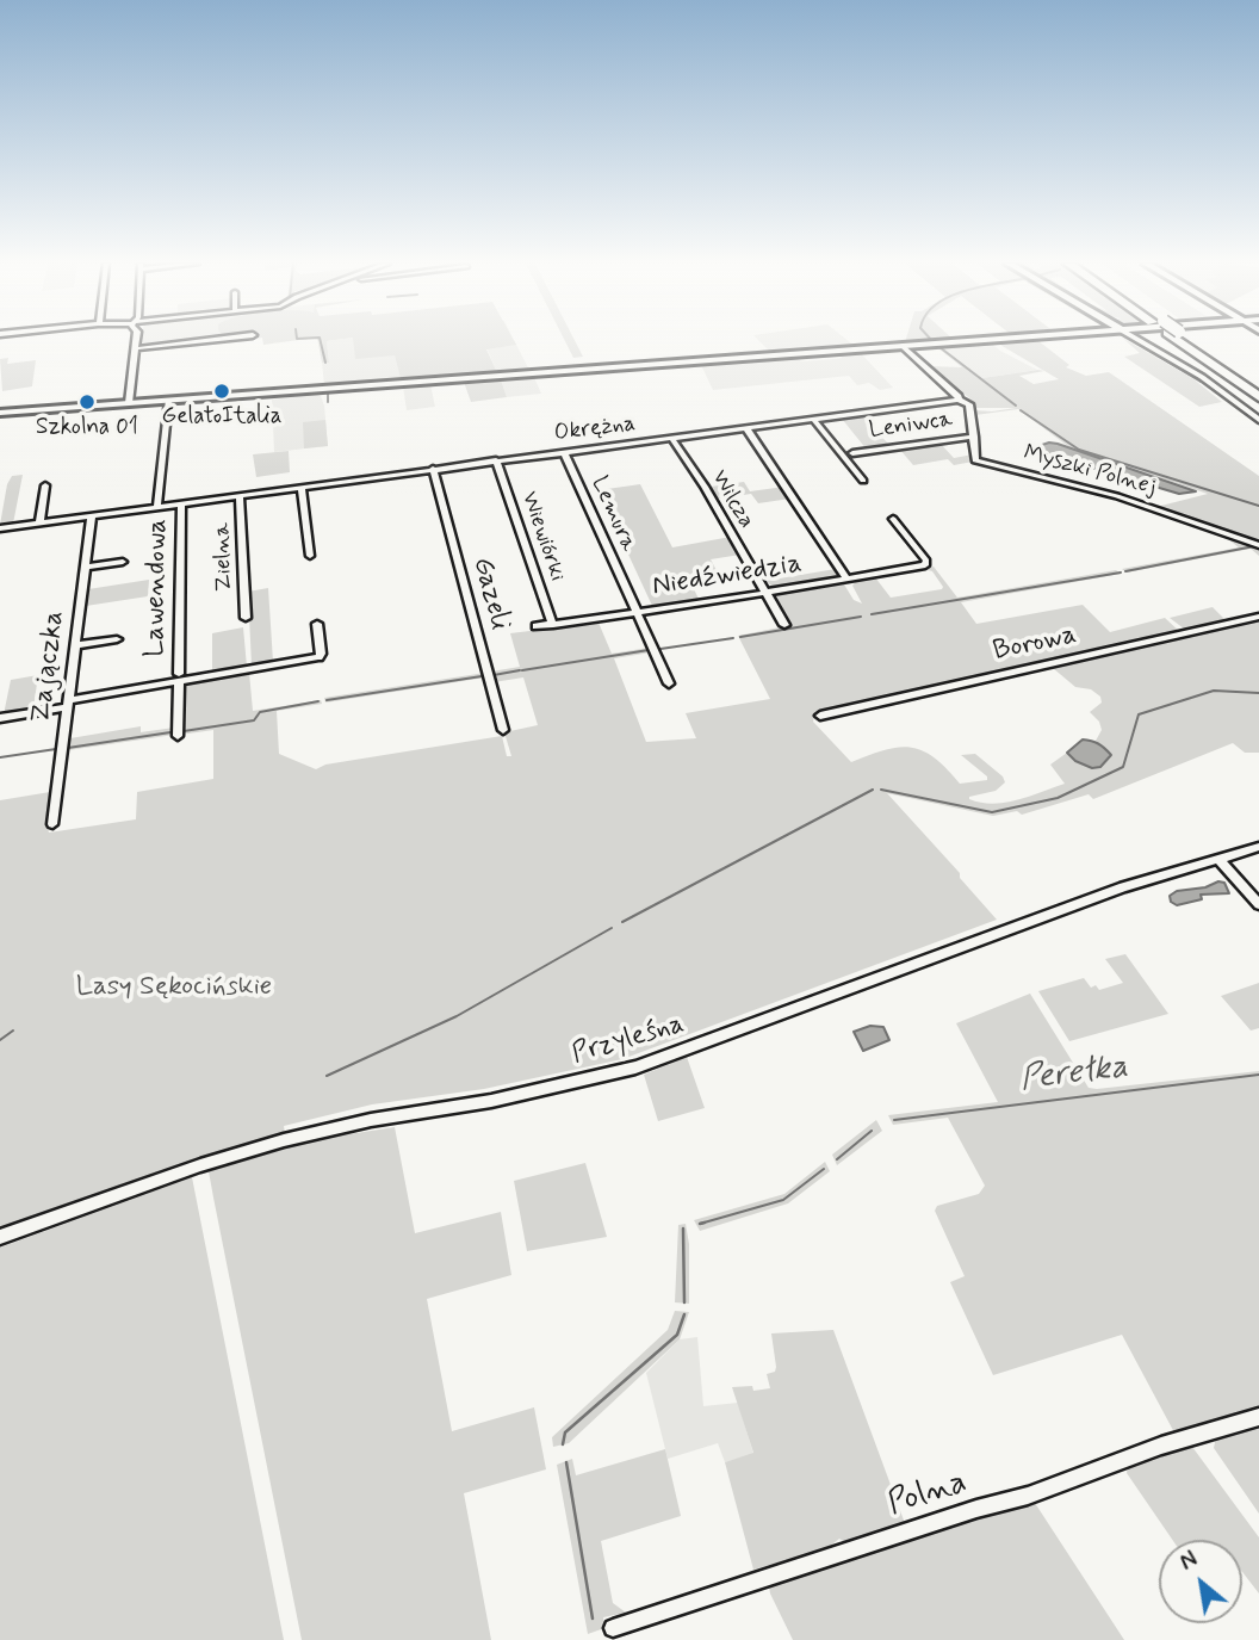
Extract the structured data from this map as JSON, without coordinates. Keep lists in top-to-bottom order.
{
  "streets": {
    "street": [
      "Leniwca",
      "Okrężna",
      "Myszki Polnej",
      "Wilcza",
      "Lemura",
      "Wiewiórki",
      "Zielna",
      "Niedźwiedzia",
      "Lawendowa",
      "Gazeli",
      "Borowa",
      "Zajączka",
      "Przyleśna",
      "Polna"
    ]
  },
  "crossings": [
    ["Leniwca", "Myszki Polnej"],
    ["Okrężna", "Myszki Polnej"],
    ["Okrężna", "Wilcza"],
    ["Okrężna", "Lemura"],
    ["Okrężna", "Wiewiórki"],
    ["Okrężna", "Zielna"],
    ["Okrężna", "Lawendowa"],
    ["Okrężna", "Gazeli"],
    ["Okrężna", "Zajączka"],
    ["Wilcza", "Niedźwiedzia"],
    ["Lemura", "Niedźwiedzia"],
    ["Wiewiórki", "Niedźwiedzia"]
  ],
  "water": ["Perełka"],
  "parks": ["Lasy Sękocińskie"],
  "places": ["GelatoItalia", "Szkolna 01"],
  "north": "top left"
}
